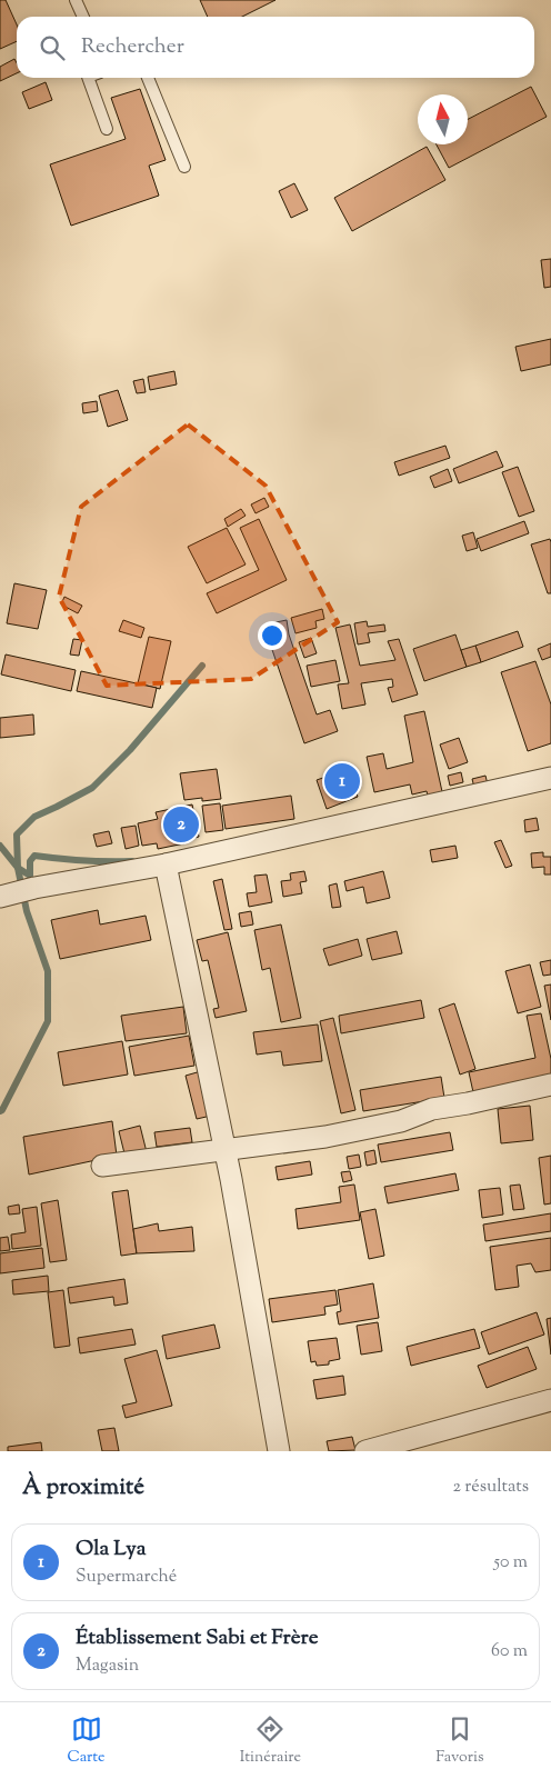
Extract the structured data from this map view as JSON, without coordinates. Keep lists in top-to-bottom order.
{
  "north": "top",
  "page": {
    "search": "Rechercher",
    "pins": ["1", "2"],
    "heading": ["À proximité", "2 résultats"],
    "list": [
      {
        "mark": "1",
        "name": "Ola Lya",
        "note": "Supermarché",
        "value": "50 m"
      },
      {
        "mark": "2",
        "name": "Établissement Sabi et Frère",
        "note": "Magasin",
        "value": "60 m"
      }
    ],
    "nav": ["Carte", "Itinéraire", "Favoris"]
  }
}
